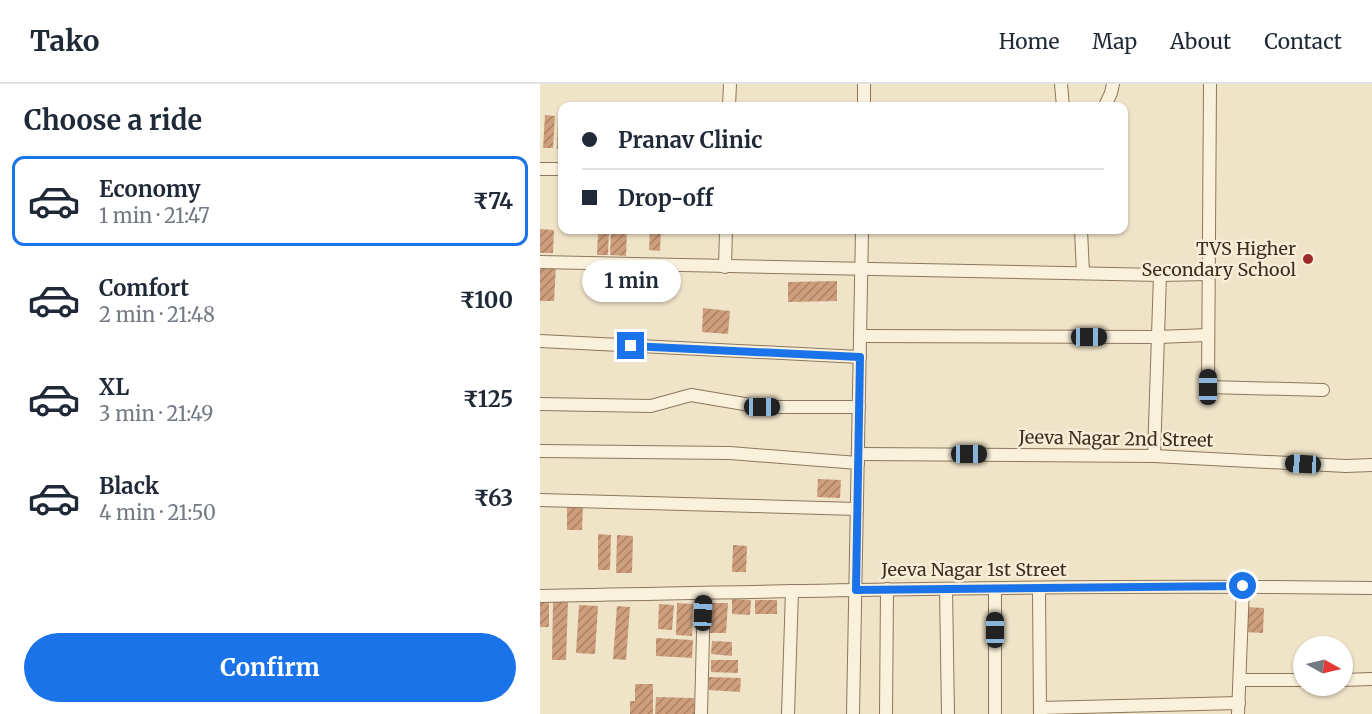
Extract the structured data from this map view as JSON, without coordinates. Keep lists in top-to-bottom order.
{
  "streets": {
    "street": ["Jeeva Nagar 2nd Street", "Jeeva Nagar 1st Street"]
  },
  "places": ["TVS Higher Secondary School"],
  "north": "right",
  "page": {
    "header": "Tako",
    "nav": [
      "Home",
      "Map",
      "About",
      "Contact"
    ],
    "heading": "Choose a ride",
    "banner": ["Pranav Clinic", "Drop-off"],
    "list": [
      {
        "name": "Economy",
        "note": "1 min · 21:47",
        "value": "₹74"
      },
      {
        "name": "Comfort",
        "note": "2 min · 21:48",
        "value": "₹100"
      },
      {
        "name": "XL",
        "note": "3 min · 21:49",
        "value": "₹125"
      },
      {
        "name": "Black",
        "note": "4 min · 21:50",
        "value": "₹63"
      }
    ],
    "bubble": "1 min",
    "buttons": "Confirm"
  }
}
